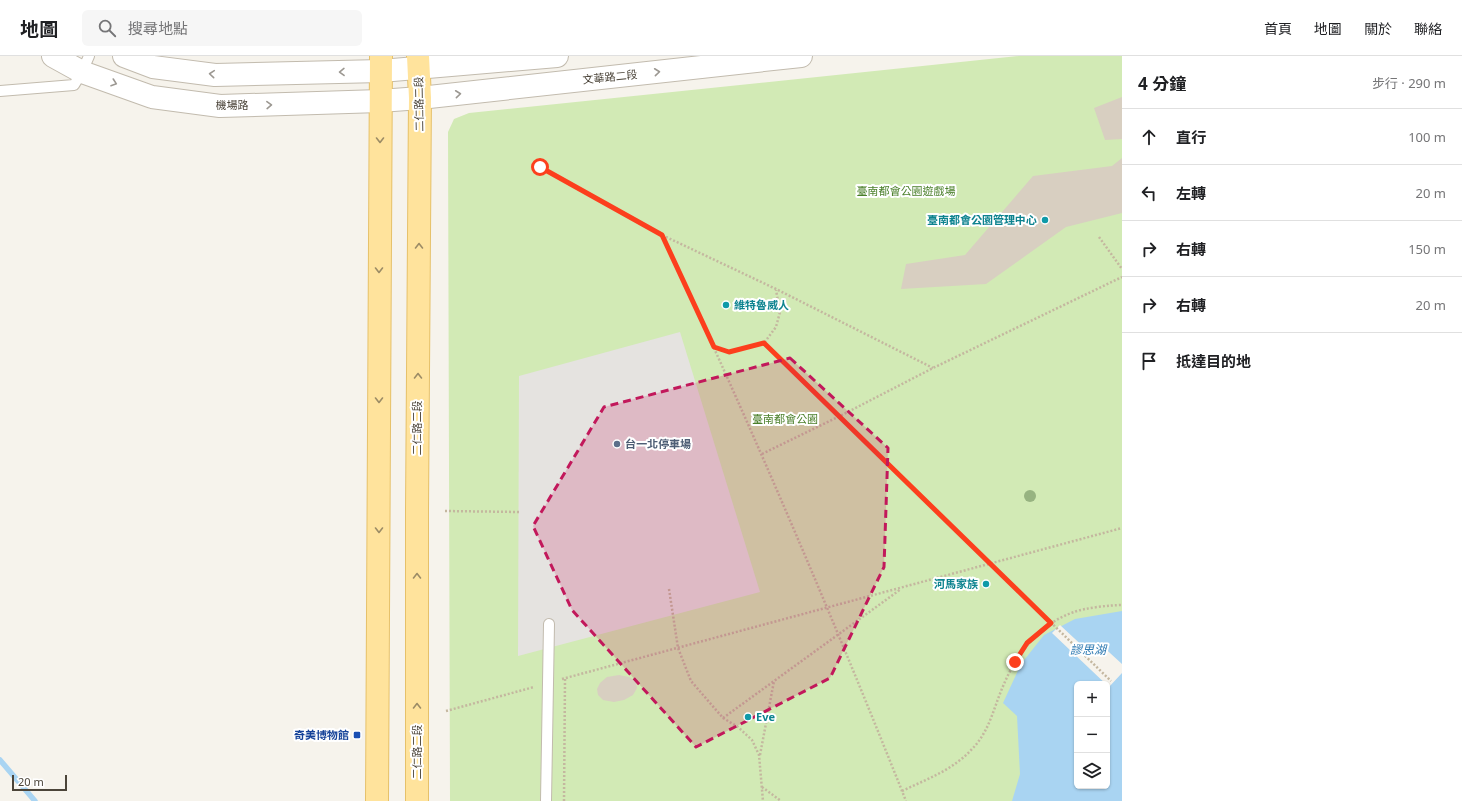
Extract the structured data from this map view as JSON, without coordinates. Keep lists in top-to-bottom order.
{
  "streets": {
    "main road": ["二仁路二段"],
    "street": ["文華路二段", "機場路"]
  },
  "crossings": [
    ["文華路二段", "二仁路二段"],
    ["文華路二段", "機場路"],
    ["二仁路二段", "機場路"]
  ],
  "water": ["謬思湖"],
  "parks": ["臺南都會公園遊戲場", "臺南都會公園"],
  "places": {
    "other": [
      "臺南都會公園管理中心",
      "維特魯威人",
      "台一北停車場",
      "河馬家族",
      "Eve"
    ],
    "transit": ["奇美博物館"]
  },
  "scale_bar": "20 m",
  "page": {
    "header": "地圖",
    "search": "搜尋地點",
    "nav": [
      "首頁",
      "地圖",
      "關於",
      "聯絡"
    ],
    "heading": ["4 分鐘", "步行 · 290 m"],
    "list": [
      ["直行", "100 m"],
      ["左轉", "20 m"],
      ["右轉", "150 m"],
      ["右轉", "20 m"],
      "抵達目的地"
    ],
    "map_buttons": ["+", "−"],
    "scale": "20 m"
  }
}
